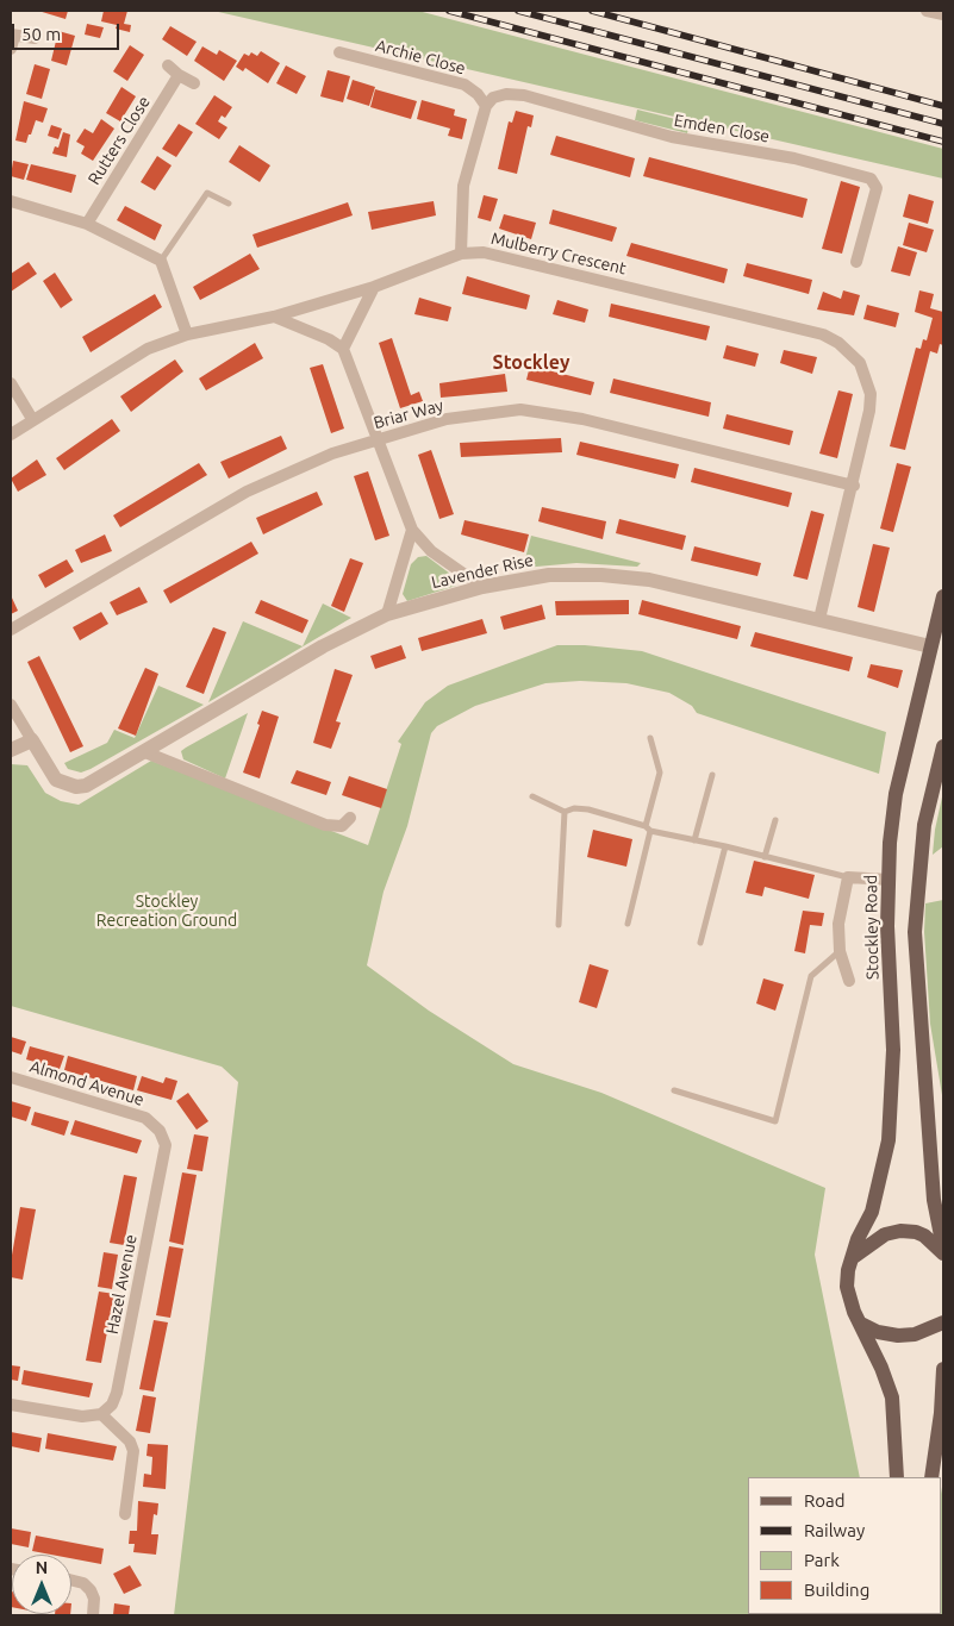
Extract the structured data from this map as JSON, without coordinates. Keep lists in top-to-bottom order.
{
  "streets": {
    "main road": ["Stockley Road"],
    "street": [
      "Archie Close",
      "Emden Close",
      "Rutters Close",
      "Mulberry Crescent",
      "Briar Way",
      "Lavender Rise",
      "Almond Avenue",
      "Hazel Avenue"
    ]
  },
  "crossings": [
    ["Archie Close", "Emden Close"],
    ["Mulberry Crescent", "Briar Way"],
    ["Mulberry Crescent", "Lavender Rise"],
    ["Lavender Rise", "Stockley Road"],
    ["Almond Avenue", "Hazel Avenue"]
  ],
  "districts": ["Stockley"],
  "parks": ["Stockley Recreation Ground"],
  "legend": [
    "Road",
    "Railway",
    "Park",
    "Building"
  ],
  "scale_bar": "50 m",
  "north": "top"
}
